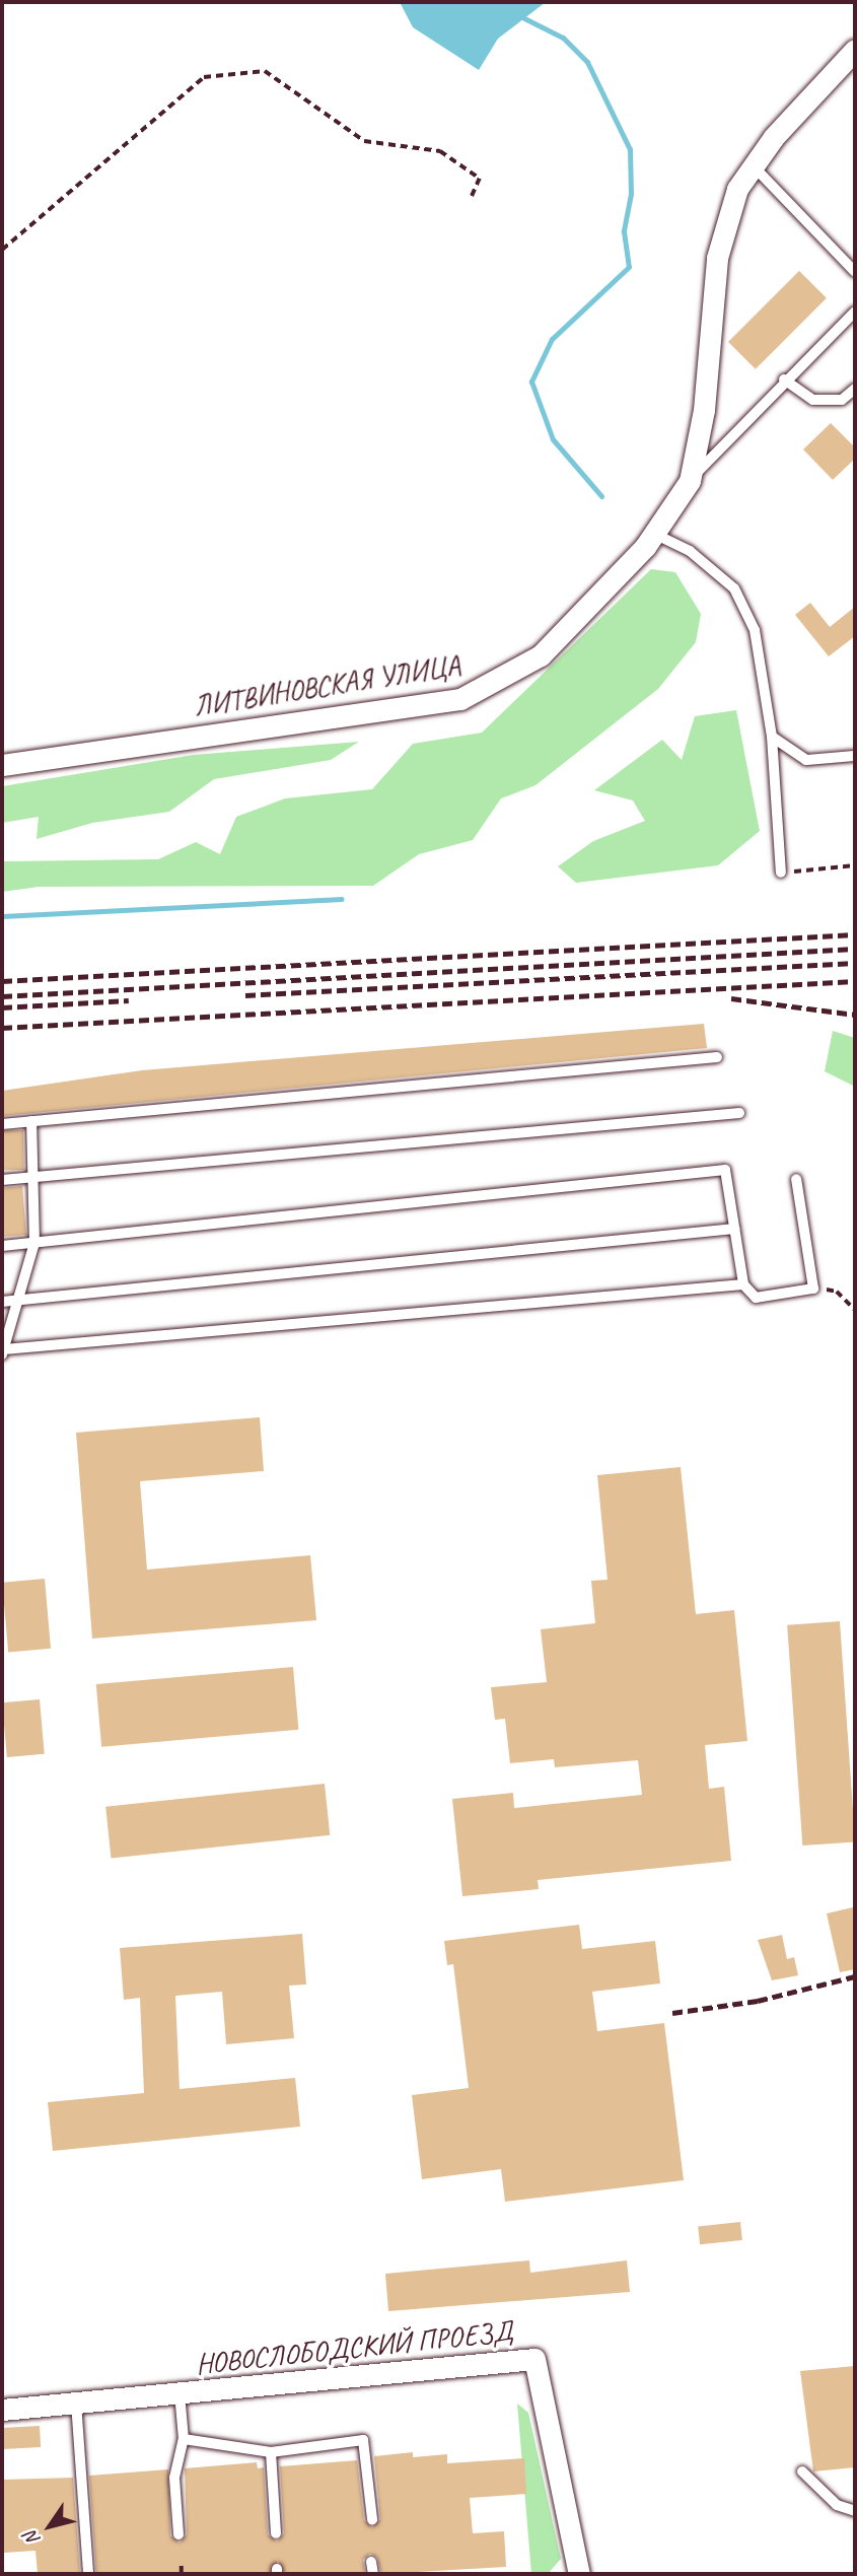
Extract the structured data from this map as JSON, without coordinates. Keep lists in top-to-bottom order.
{
  "streets": {
    "street": ["ЛИТВИНОВСКАЯ УЛИЦА", "НОВОСЛОБОДСКИЙ ПРОЕЗД"]
  },
  "north": "bottom left"
}
